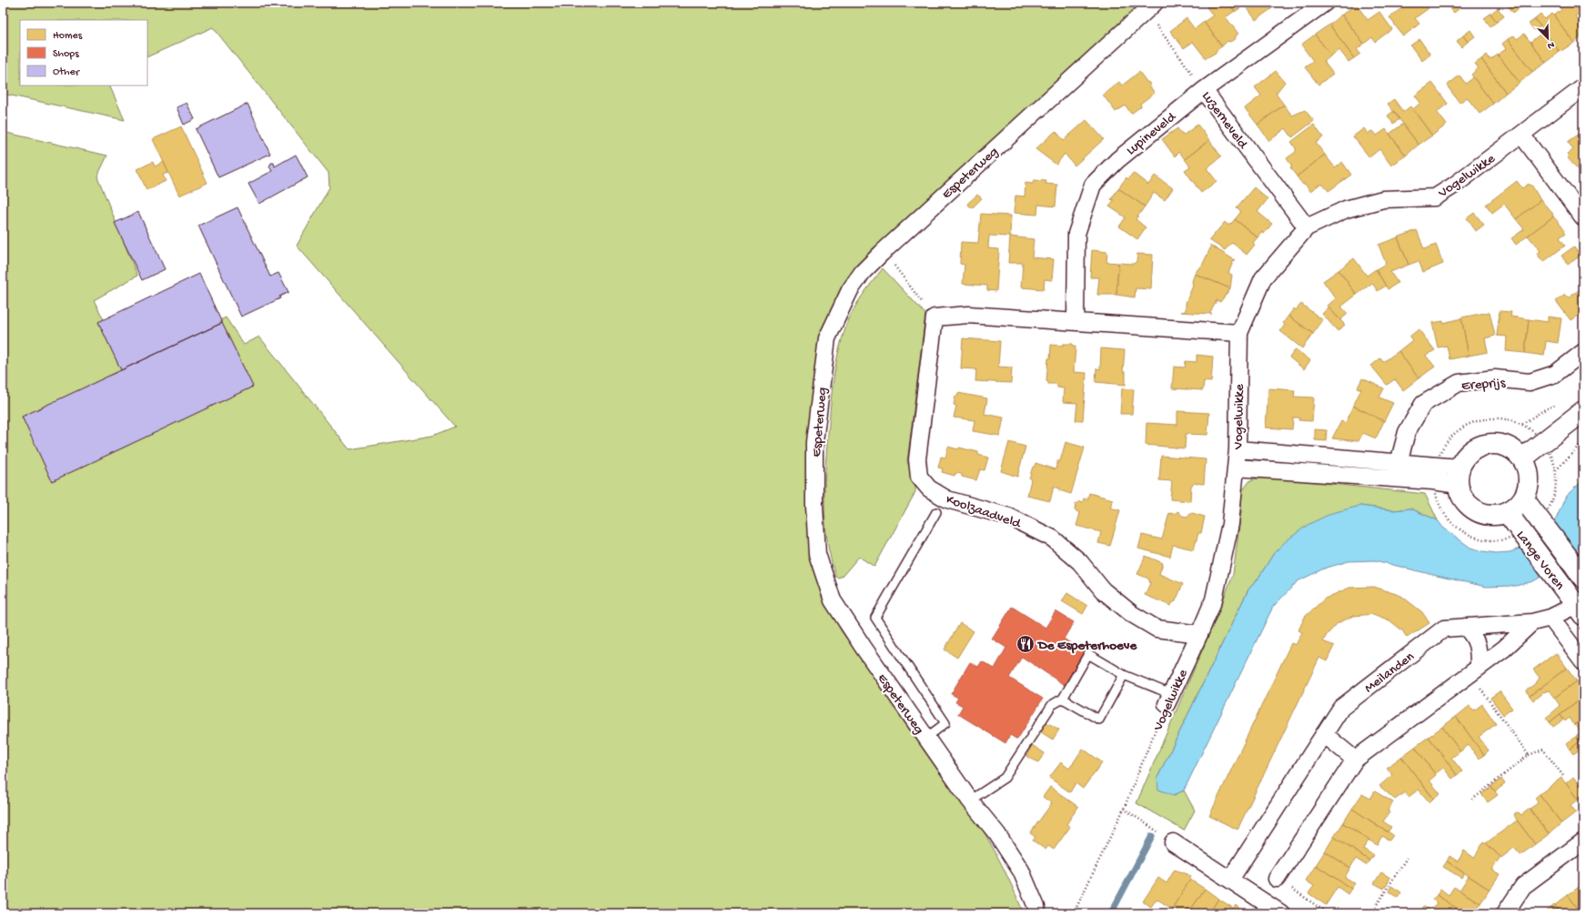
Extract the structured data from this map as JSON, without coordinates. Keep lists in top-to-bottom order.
{
  "streets": {
    "street": [
      "Luzerneveld",
      "Lupineveld",
      "Espeterweg",
      "Vogelwikke",
      "Ereprijs",
      "Koolzaadveld",
      "Lange Voren",
      "Meilanden"
    ]
  },
  "crossings": [
    ["Luzerneveld", "Lupineveld"],
    ["Luzerneveld", "Espeterweg"],
    ["Luzerneveld", "Vogelwikke"],
    ["Vogelwikke", "Koolzaadveld"],
    ["Lange Voren", "Meilanden"]
  ],
  "places": {
    "restaurant": ["De Espeterhoeve"]
  },
  "legend": ["Homes", "Shops", "Other"],
  "north": "bottom right"
}
